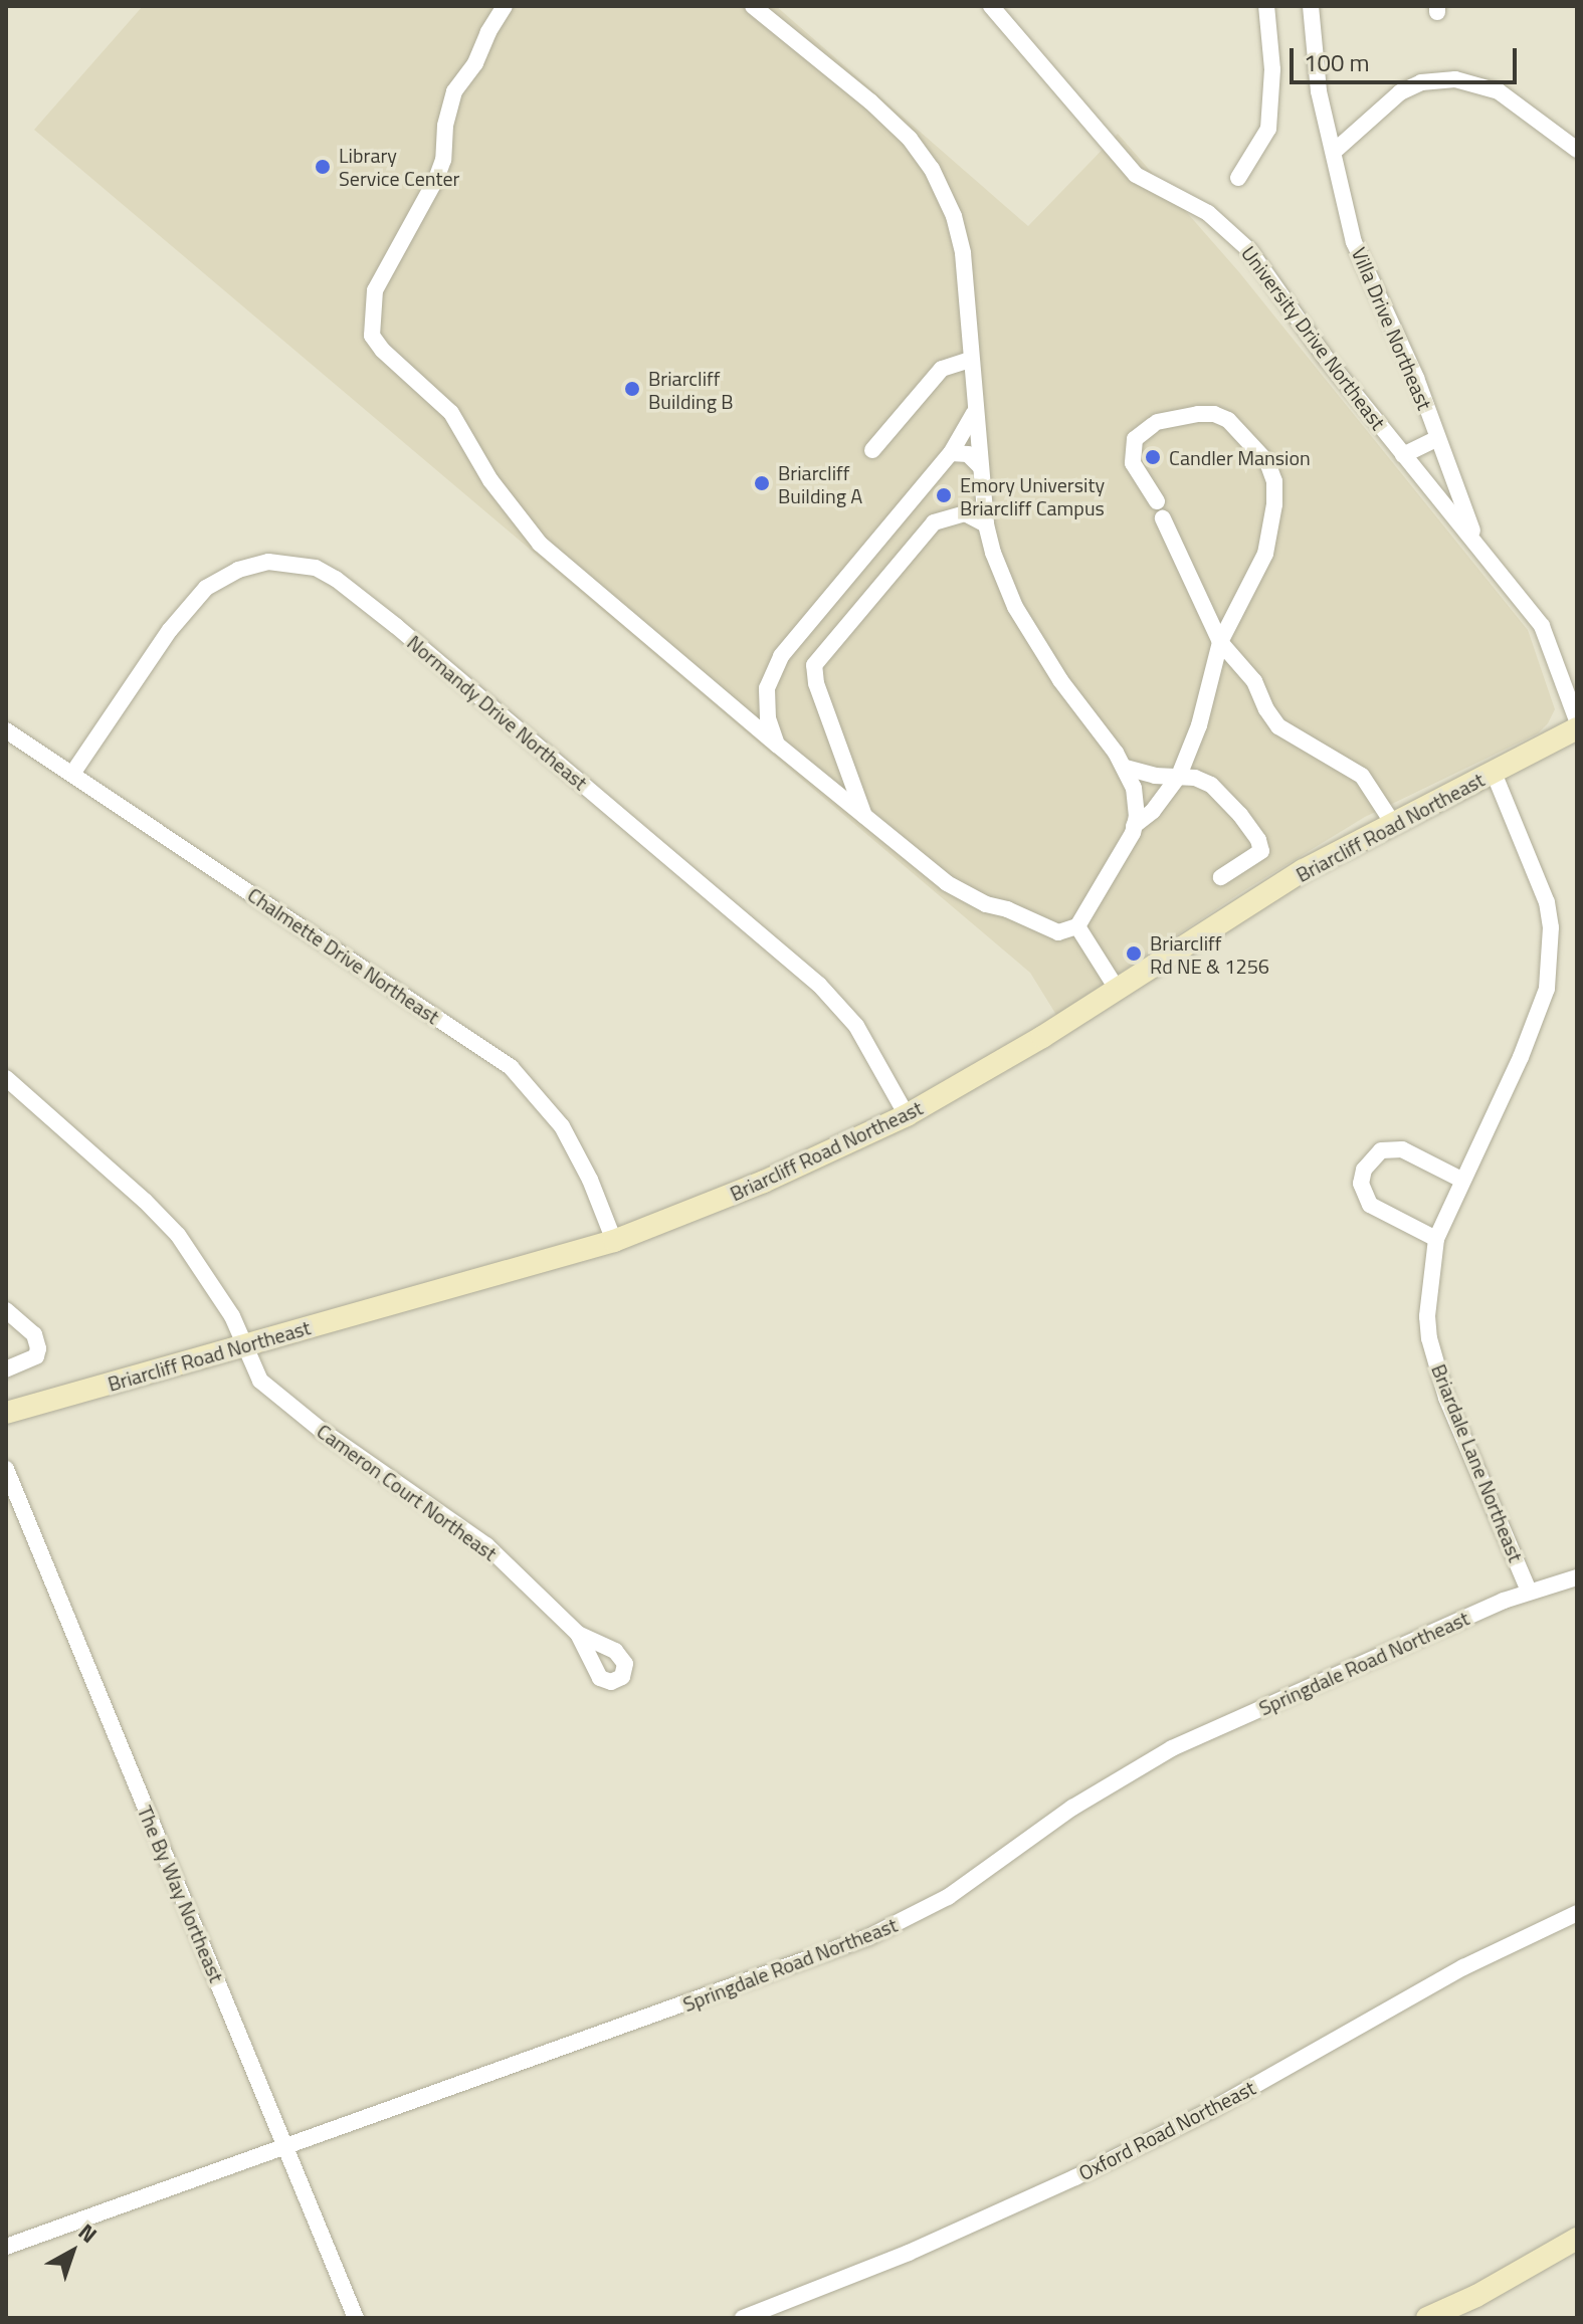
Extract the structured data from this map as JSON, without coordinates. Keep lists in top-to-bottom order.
{
  "streets": {
    "main road": ["Briarcliff Road Northeast"],
    "street": [
      "Villa Drive Northeast",
      "University Drive Northeast",
      "Normandy Drive Northeast",
      "Chalmette Drive Northeast",
      "Briardale Lane Northeast",
      "Cameron Court Northeast",
      "Springdale Road Northeast",
      "The By Way Northeast",
      "Oxford Road Northeast"
    ]
  },
  "crossings": [
    ["Villa Drive Northeast", "University Drive Northeast"],
    ["Normandy Drive Northeast", "Briarcliff Road Northeast"],
    ["Normandy Drive Northeast", "Chalmette Drive Northeast"],
    ["Briarcliff Road Northeast", "Chalmette Drive Northeast"],
    ["Briarcliff Road Northeast", "Briardale Lane Northeast"],
    ["Briarcliff Road Northeast", "Cameron Court Northeast"],
    ["Briardale Lane Northeast", "Springdale Road Northeast"],
    ["Springdale Road Northeast", "The By Way Northeast"]
  ],
  "places": [
    "Library Service Center",
    "Briarcliff Building B",
    "Candler Mansion",
    "Briarcliff Building A",
    "Emory University Briarcliff Campus",
    "Briarcliff Rd NE & 1256"
  ],
  "scale_bar": "100 m",
  "north": "top right"
}
